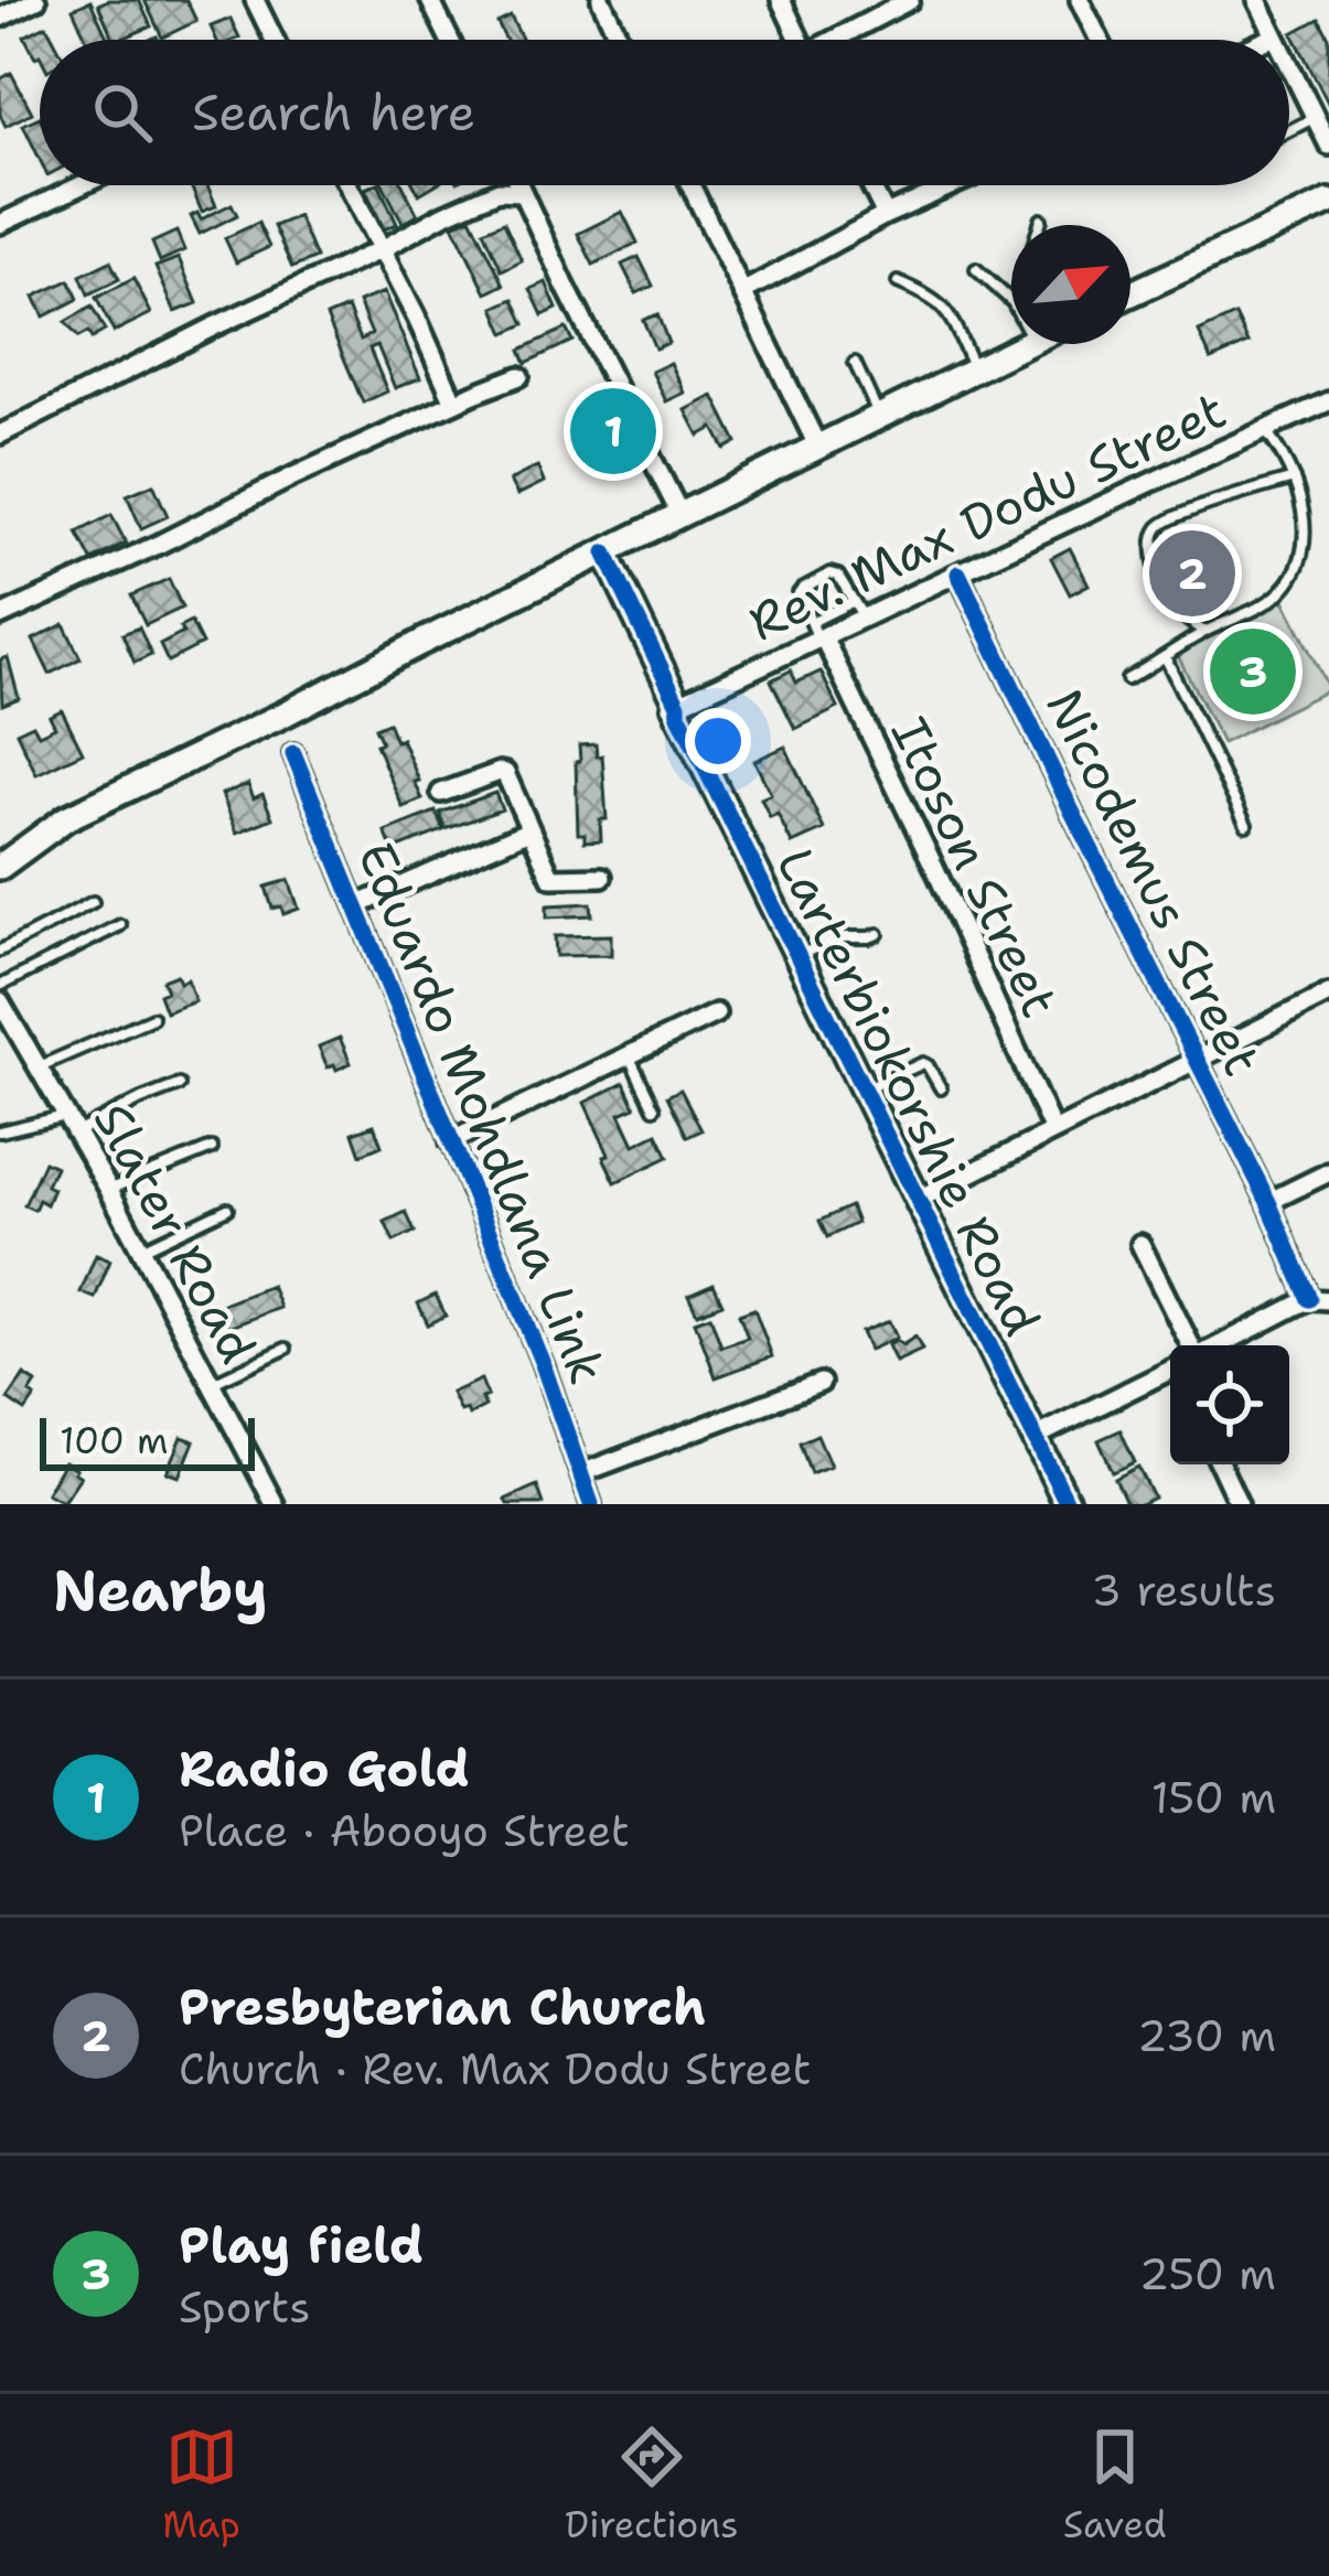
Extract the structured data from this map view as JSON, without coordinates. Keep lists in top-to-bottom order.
{
  "streets": {
    "main road": ["Larterbiokorshie Road"],
    "street": [
      "Rev. Max Dodu Street",
      "Itoson Street",
      "Nicodemus Street",
      "Eduardo Mohdlana Link",
      "Slater Road"
    ]
  },
  "crossings": [
    ["Rev. Max Dodu Street", "Itoson Street"],
    ["Rev. Max Dodu Street", "Nicodemus Street"],
    ["Rev. Max Dodu Street", "Larterbiokorshie Road"]
  ],
  "scale_bar": "100 m",
  "north": "top right",
  "page": {
    "search": "Search here",
    "pins": ["1", "2", "3"],
    "scale": "100 m",
    "heading": ["Nearby", "3 results"],
    "list": [
      {
        "mark": "1",
        "name": "Radio Gold",
        "note": "Place · Abooyo Street",
        "value": "150 m"
      },
      {
        "mark": "2",
        "name": "Presbyterian Church",
        "note": "Church · Rev. Max Dodu Street",
        "value": "230 m"
      },
      {
        "mark": "3",
        "name": "Play field",
        "note": "Sports",
        "value": "250 m"
      }
    ],
    "nav": ["Map", "Directions", "Saved"]
  }
}
